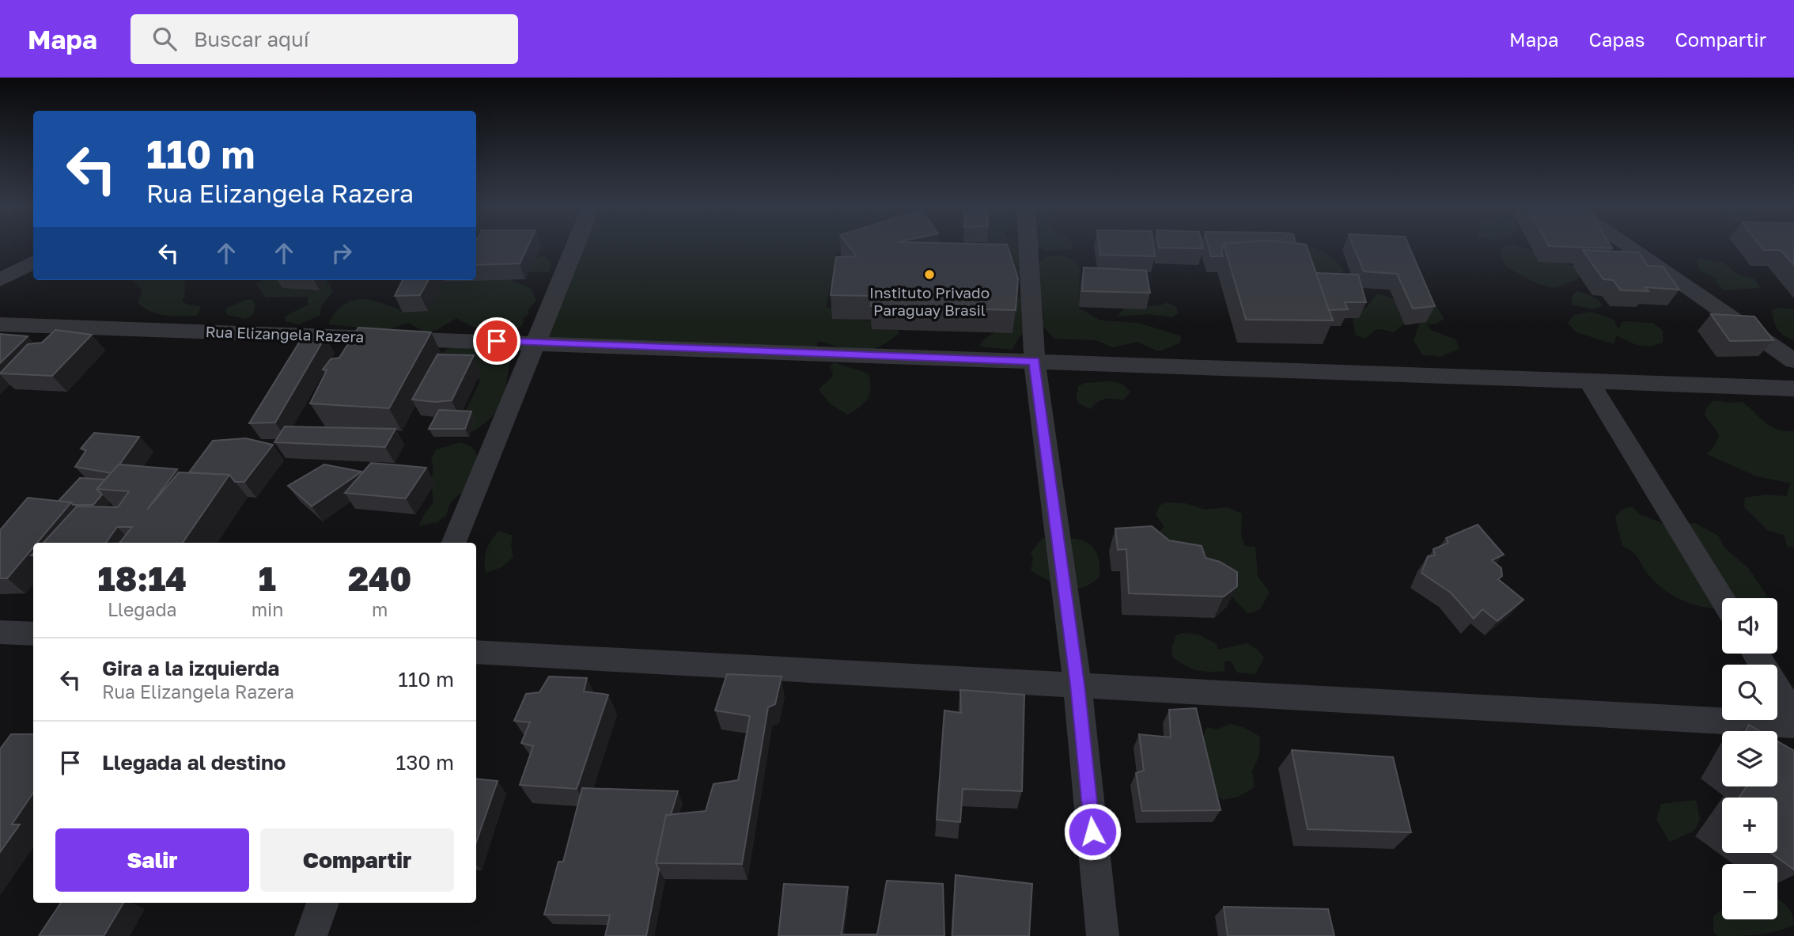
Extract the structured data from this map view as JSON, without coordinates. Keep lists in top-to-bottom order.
{
  "streets": {
    "street": ["Rua Elizangela Razera"]
  },
  "places": ["Instituto Privado Paraguay Brasil"],
  "page": {
    "header": "Mapa",
    "search": "Buscar aquí",
    "nav": ["Mapa", "Capas", "Compartir"],
    "turn": ["110 m", "Rua Elizangela Razera"],
    "eta": [
      "18:14",
      "Llegada",
      "1",
      "min",
      "240",
      "m"
    ],
    "map_buttons": ["+", "−"],
    "list": [
      {
        "name": "Gira a la izquierda",
        "note": "Rua Elizangela Razera",
        "value": "110 m"
      },
      {
        "name": "Llegada al destino",
        "value": "130 m"
      }
    ],
    "buttons": ["Salir", "Compartir"]
  }
}
